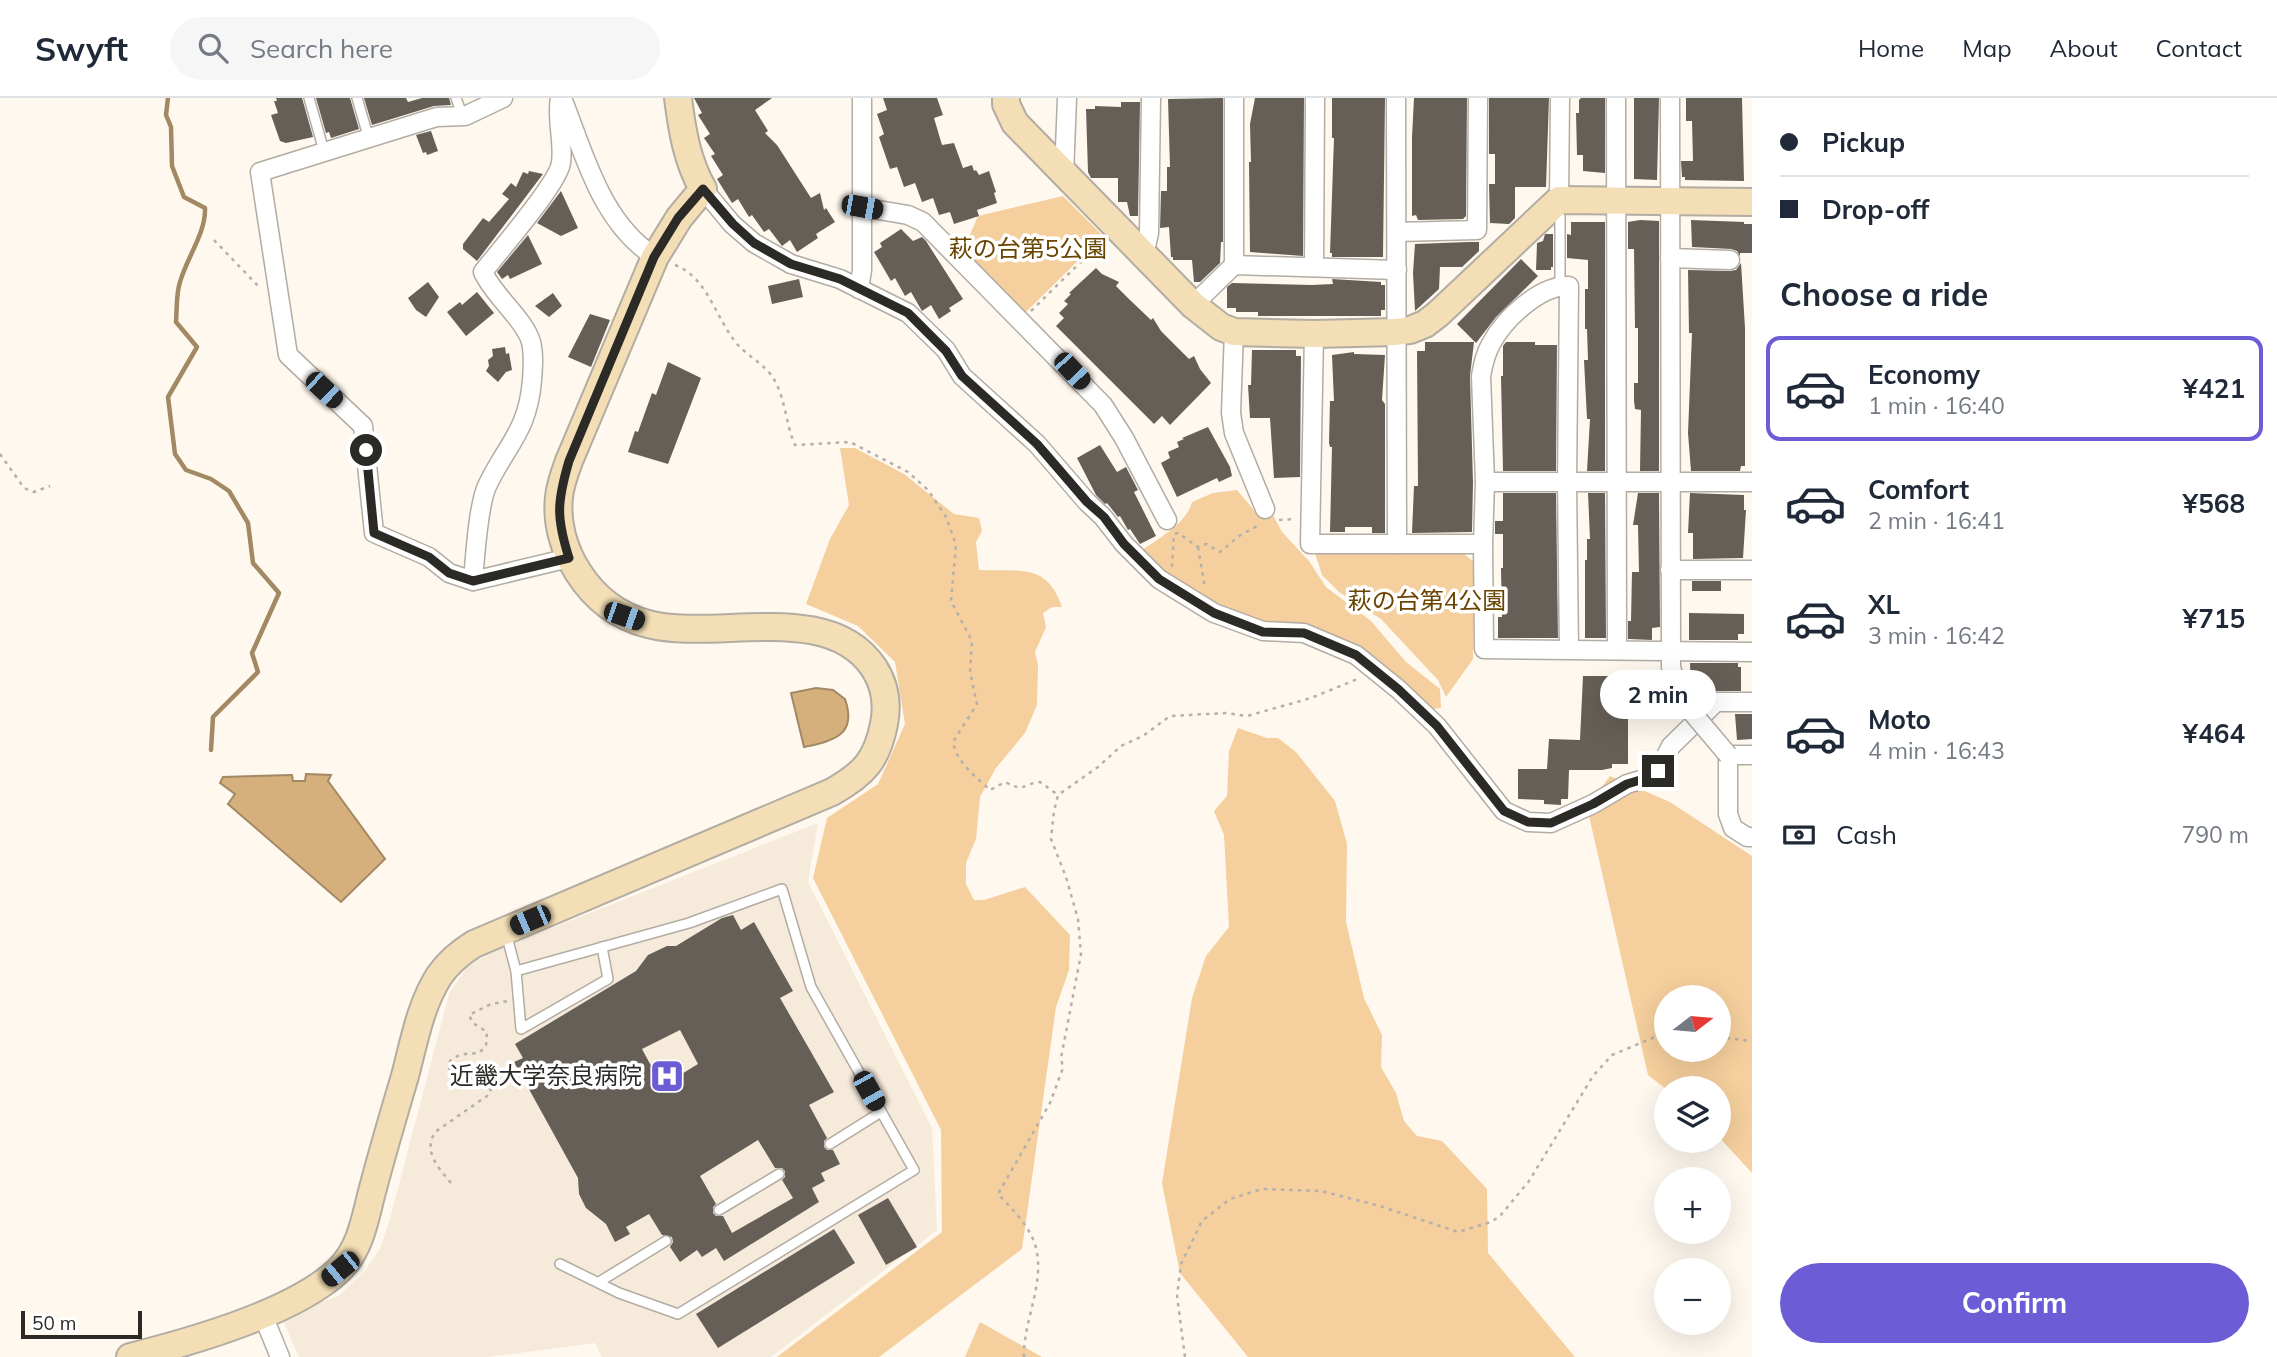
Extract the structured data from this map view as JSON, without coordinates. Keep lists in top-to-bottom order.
{
  "parks": ["萩の台第5公園", "萩の台第4公園"],
  "places": {
    "hospital": ["近畿大学奈良病院"]
  },
  "scale_bar": "50 m",
  "north": "right",
  "page": {
    "header": "Swyft",
    "search": "Search here",
    "nav": [
      "Home",
      "Map",
      "About",
      "Contact"
    ],
    "banner": ["Pickup", "Drop-off"],
    "heading": "Choose a ride",
    "list": [
      {
        "name": "Economy",
        "note": "1 min · 16:40",
        "value": "¥421"
      },
      {
        "name": "Comfort",
        "note": "2 min · 16:41",
        "value": "¥568"
      },
      {
        "name": "XL",
        "note": "3 min · 16:42",
        "value": "¥715"
      },
      {
        "name": "Moto",
        "note": "4 min · 16:43",
        "value": "¥464"
      }
    ],
    "bubble": "2 min",
    "pay": ["Cash", "790 m"],
    "map_buttons": ["+", "−"],
    "buttons": "Confirm",
    "scale": "50 m"
  }
}
